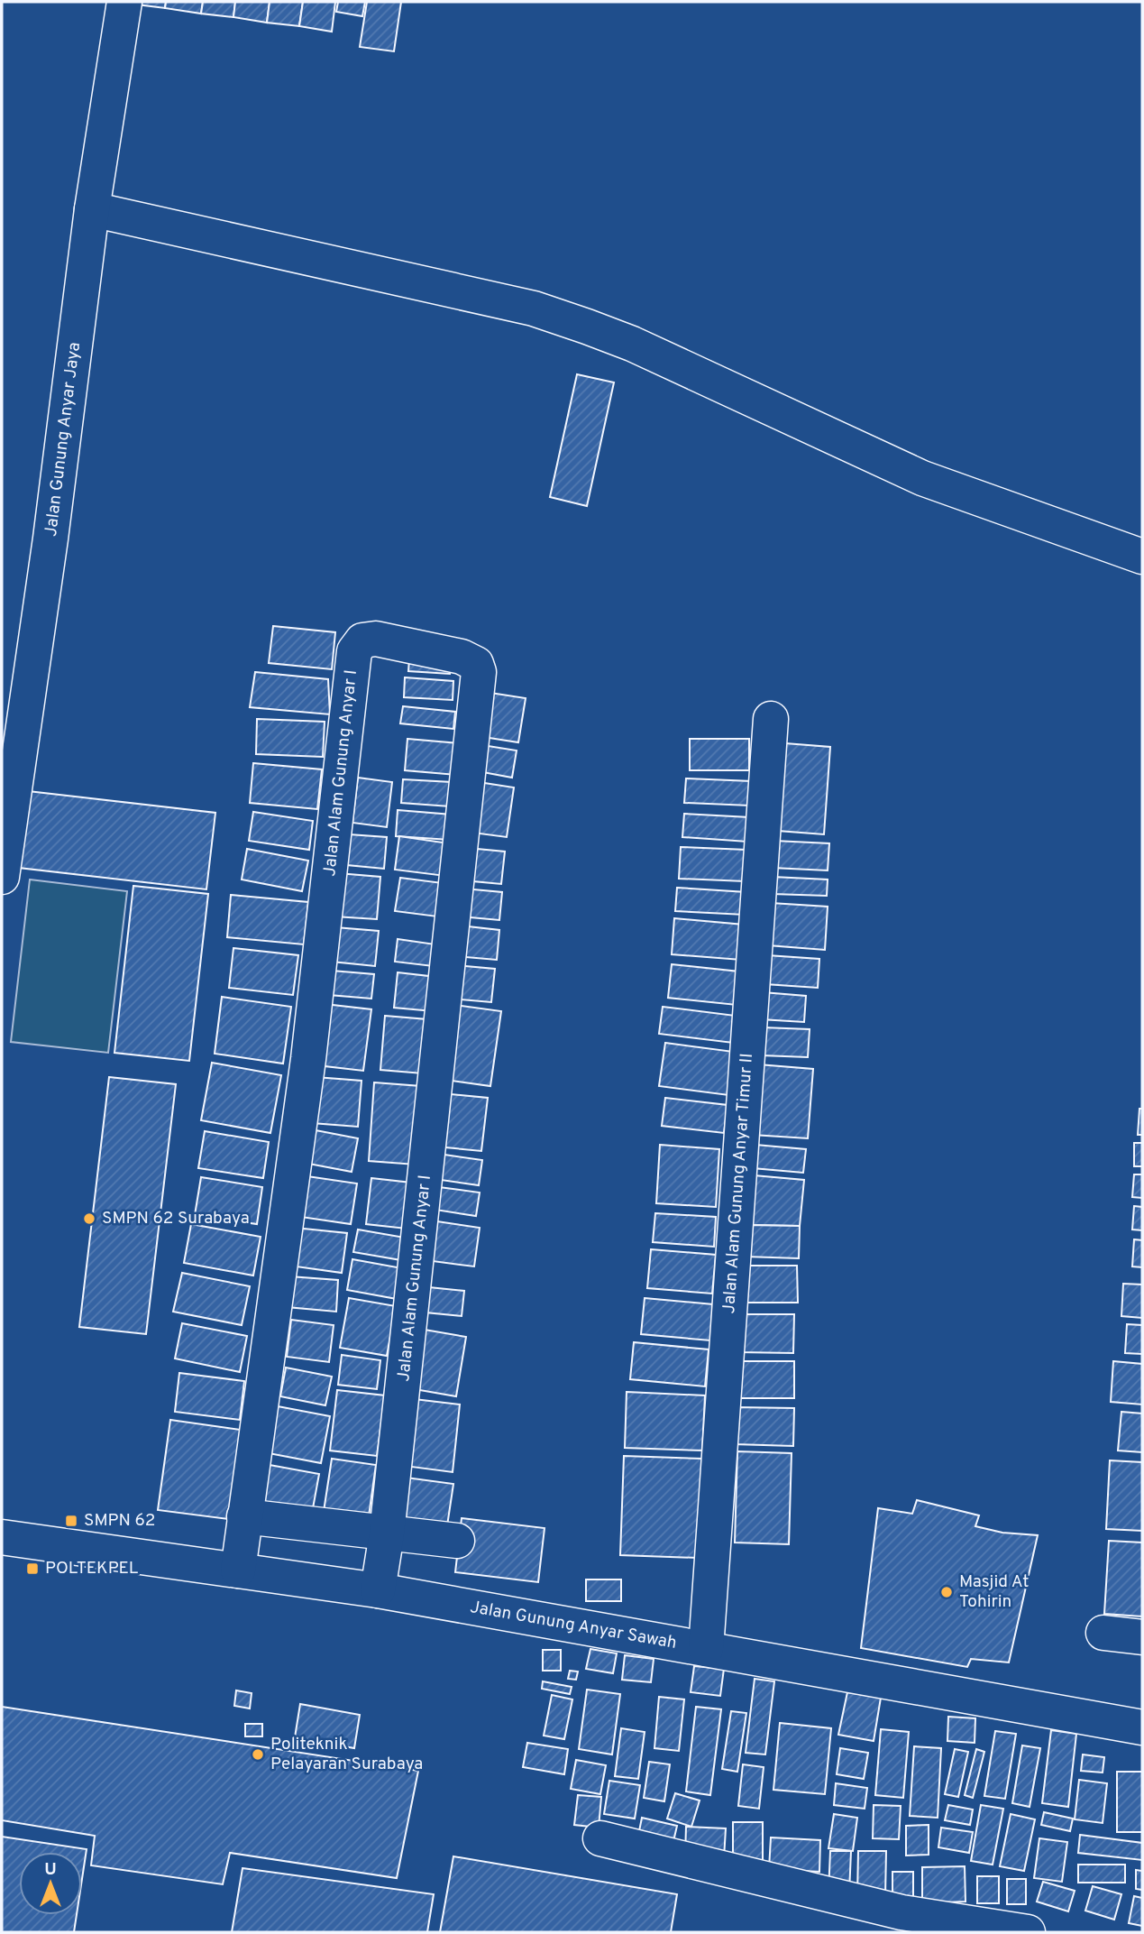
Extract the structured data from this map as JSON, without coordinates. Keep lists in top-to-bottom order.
{
  "streets": {
    "street": [
      "Jalan Gunung Anyar Jaya",
      "Jalan Alam Gunung Anyar I",
      "Jalan Alam Gunung Anyar Timur II",
      "Jalan Gunung Anyar Sawah"
    ]
  },
  "crossings": [
    ["Jalan Alam Gunung Anyar I", "Jalan Gunung Anyar Sawah"],
    ["Jalan Alam Gunung Anyar Timur II", "Jalan Gunung Anyar Sawah"]
  ],
  "places": {
    "other": ["SMPN 62 Surabaya", "Masjid At Tohirin", "Politeknik Pelayaran Surabaya"],
    "transit": ["SMPN 62", "POLTEKPEL"]
  },
  "north": "top"
}
